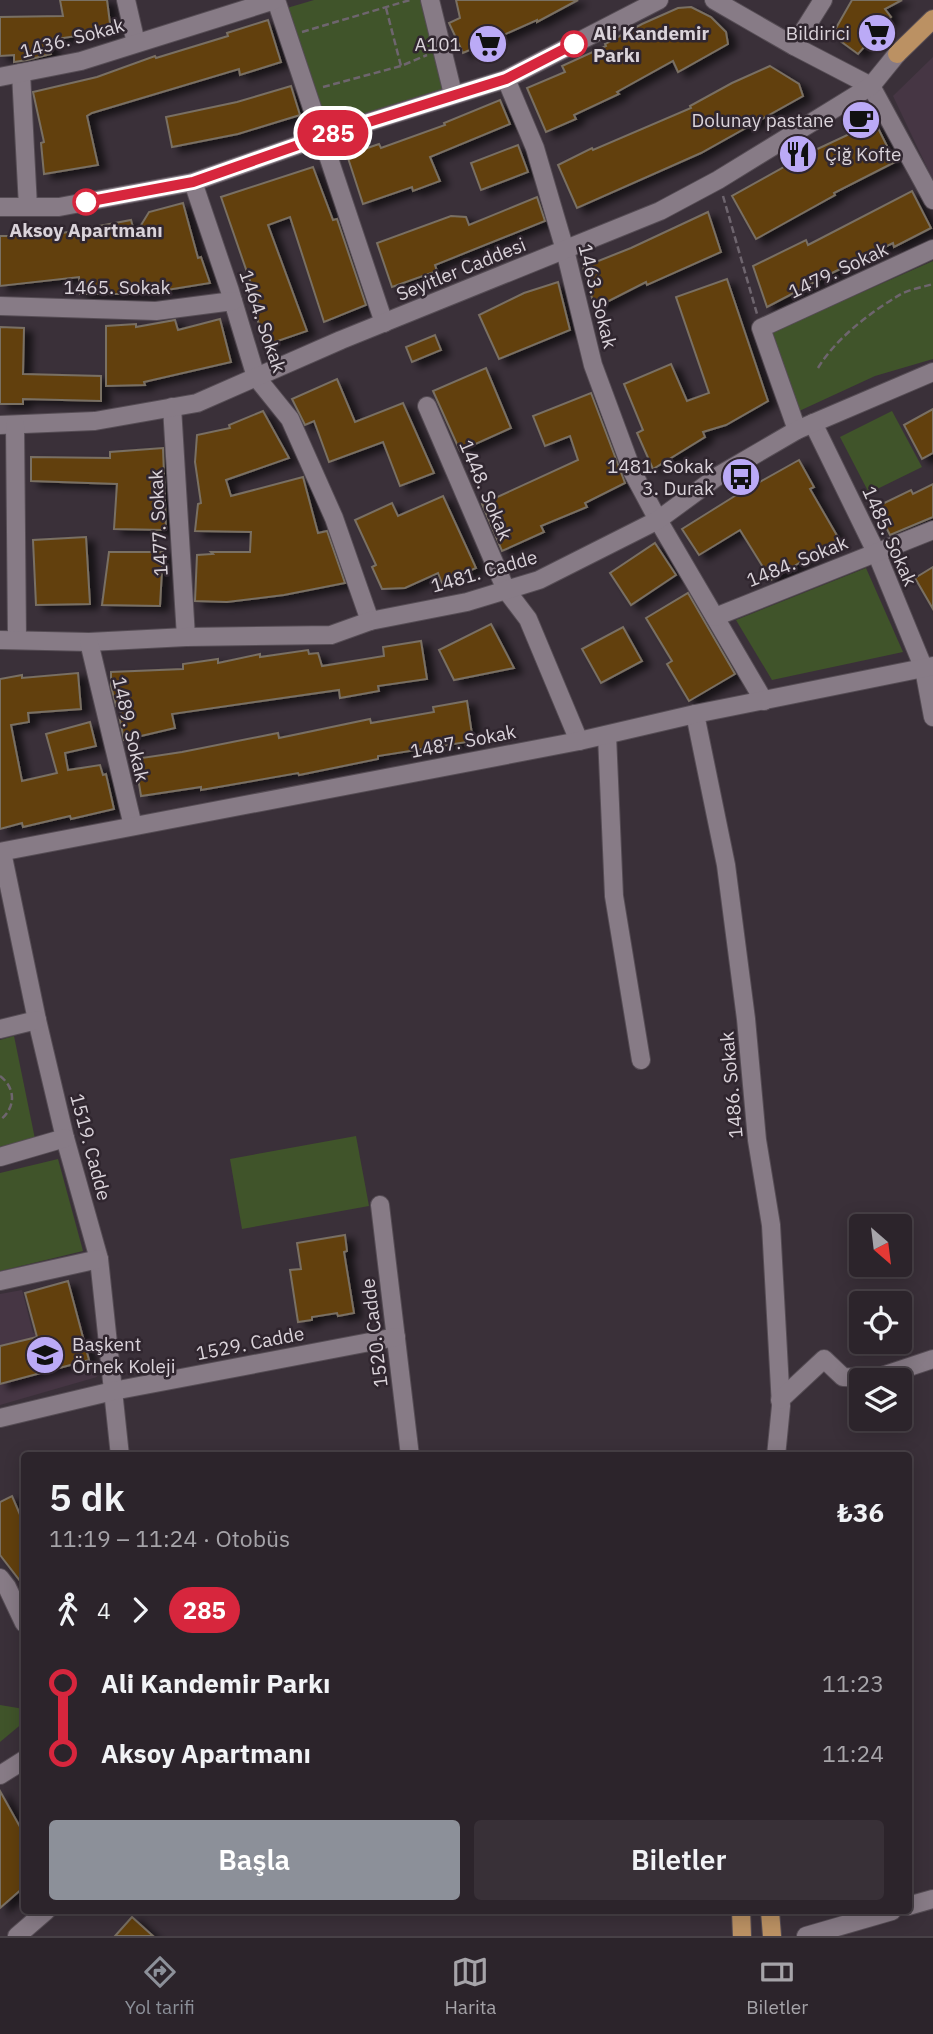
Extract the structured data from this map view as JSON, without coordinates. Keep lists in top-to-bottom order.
{
  "streets": {
    "street": [
      "1436. Sokak",
      "Seyitler Caddesi",
      "1479. Sokak",
      "1465. Sokak",
      "1463. Sokak",
      "1464. Sokak",
      "1448. Sokak",
      "1477. Sokak",
      "1485. Sokak",
      "1484. Sokak",
      "1481. Cadde",
      "1489. Sokak",
      "1487. Sokak",
      "1486. Sokak",
      "1519. Cadde",
      "1520. Cadde",
      "1529. Cadde"
    ]
  },
  "crossings": [
    ["Seyitler Caddesi", "1463. Sokak"],
    ["Seyitler Caddesi", "1464. Sokak"],
    ["Seyitler Caddesi", "1477. Sokak"],
    ["1479. Sokak", "1485. Sokak"],
    ["1465. Sokak", "1464. Sokak"],
    ["1463. Sokak", "1481. Cadde"],
    ["1464. Sokak", "1481. Cadde"],
    ["1448. Sokak", "1481. Cadde"],
    ["1448. Sokak", "1487. Sokak"],
    ["1477. Sokak", "1481. Cadde"],
    ["1485. Sokak", "1484. Sokak"],
    ["1485. Sokak", "1481. Cadde"],
    ["1485. Sokak", "1487. Sokak"],
    ["1481. Cadde", "1489. Sokak"],
    ["1489. Sokak", "1487. Sokak"],
    ["1487. Sokak", "1486. Sokak"],
    ["1487. Sokak", "1519. Cadde"],
    ["1519. Cadde", "1529. Cadde"],
    ["1520. Cadde", "1529. Cadde"]
  ],
  "places": {
    "supermarket": ["Bildirici", "A101"],
    "other": ["Ali Kandemir Parkı", "Aksoy Apartmanı"],
    "cafe": ["Dolunay pastane"],
    "restaurant": ["Çiğ Kofte"],
    "bus stop": ["1481. Sokak 3. Durak"],
    "school or university": ["Başkent Örnek Koleji"]
  },
  "lines": ["bus line 285"],
  "north": "bottom right",
  "page": {
    "on_map": "285",
    "heading": ["5 dk", "11:19 – 11:24 · Otobüs", "₺36"],
    "legs": ["4", "285"],
    "list": [
      {
        "name": "Ali Kandemir Parkı",
        "value": "11:23"
      },
      {
        "name": "Aksoy Apartmanı",
        "value": "11:24"
      }
    ],
    "buttons": ["Başla", "Biletler"],
    "tabs": ["Yol tarifi", "Harita", "Biletler"]
  }
}
